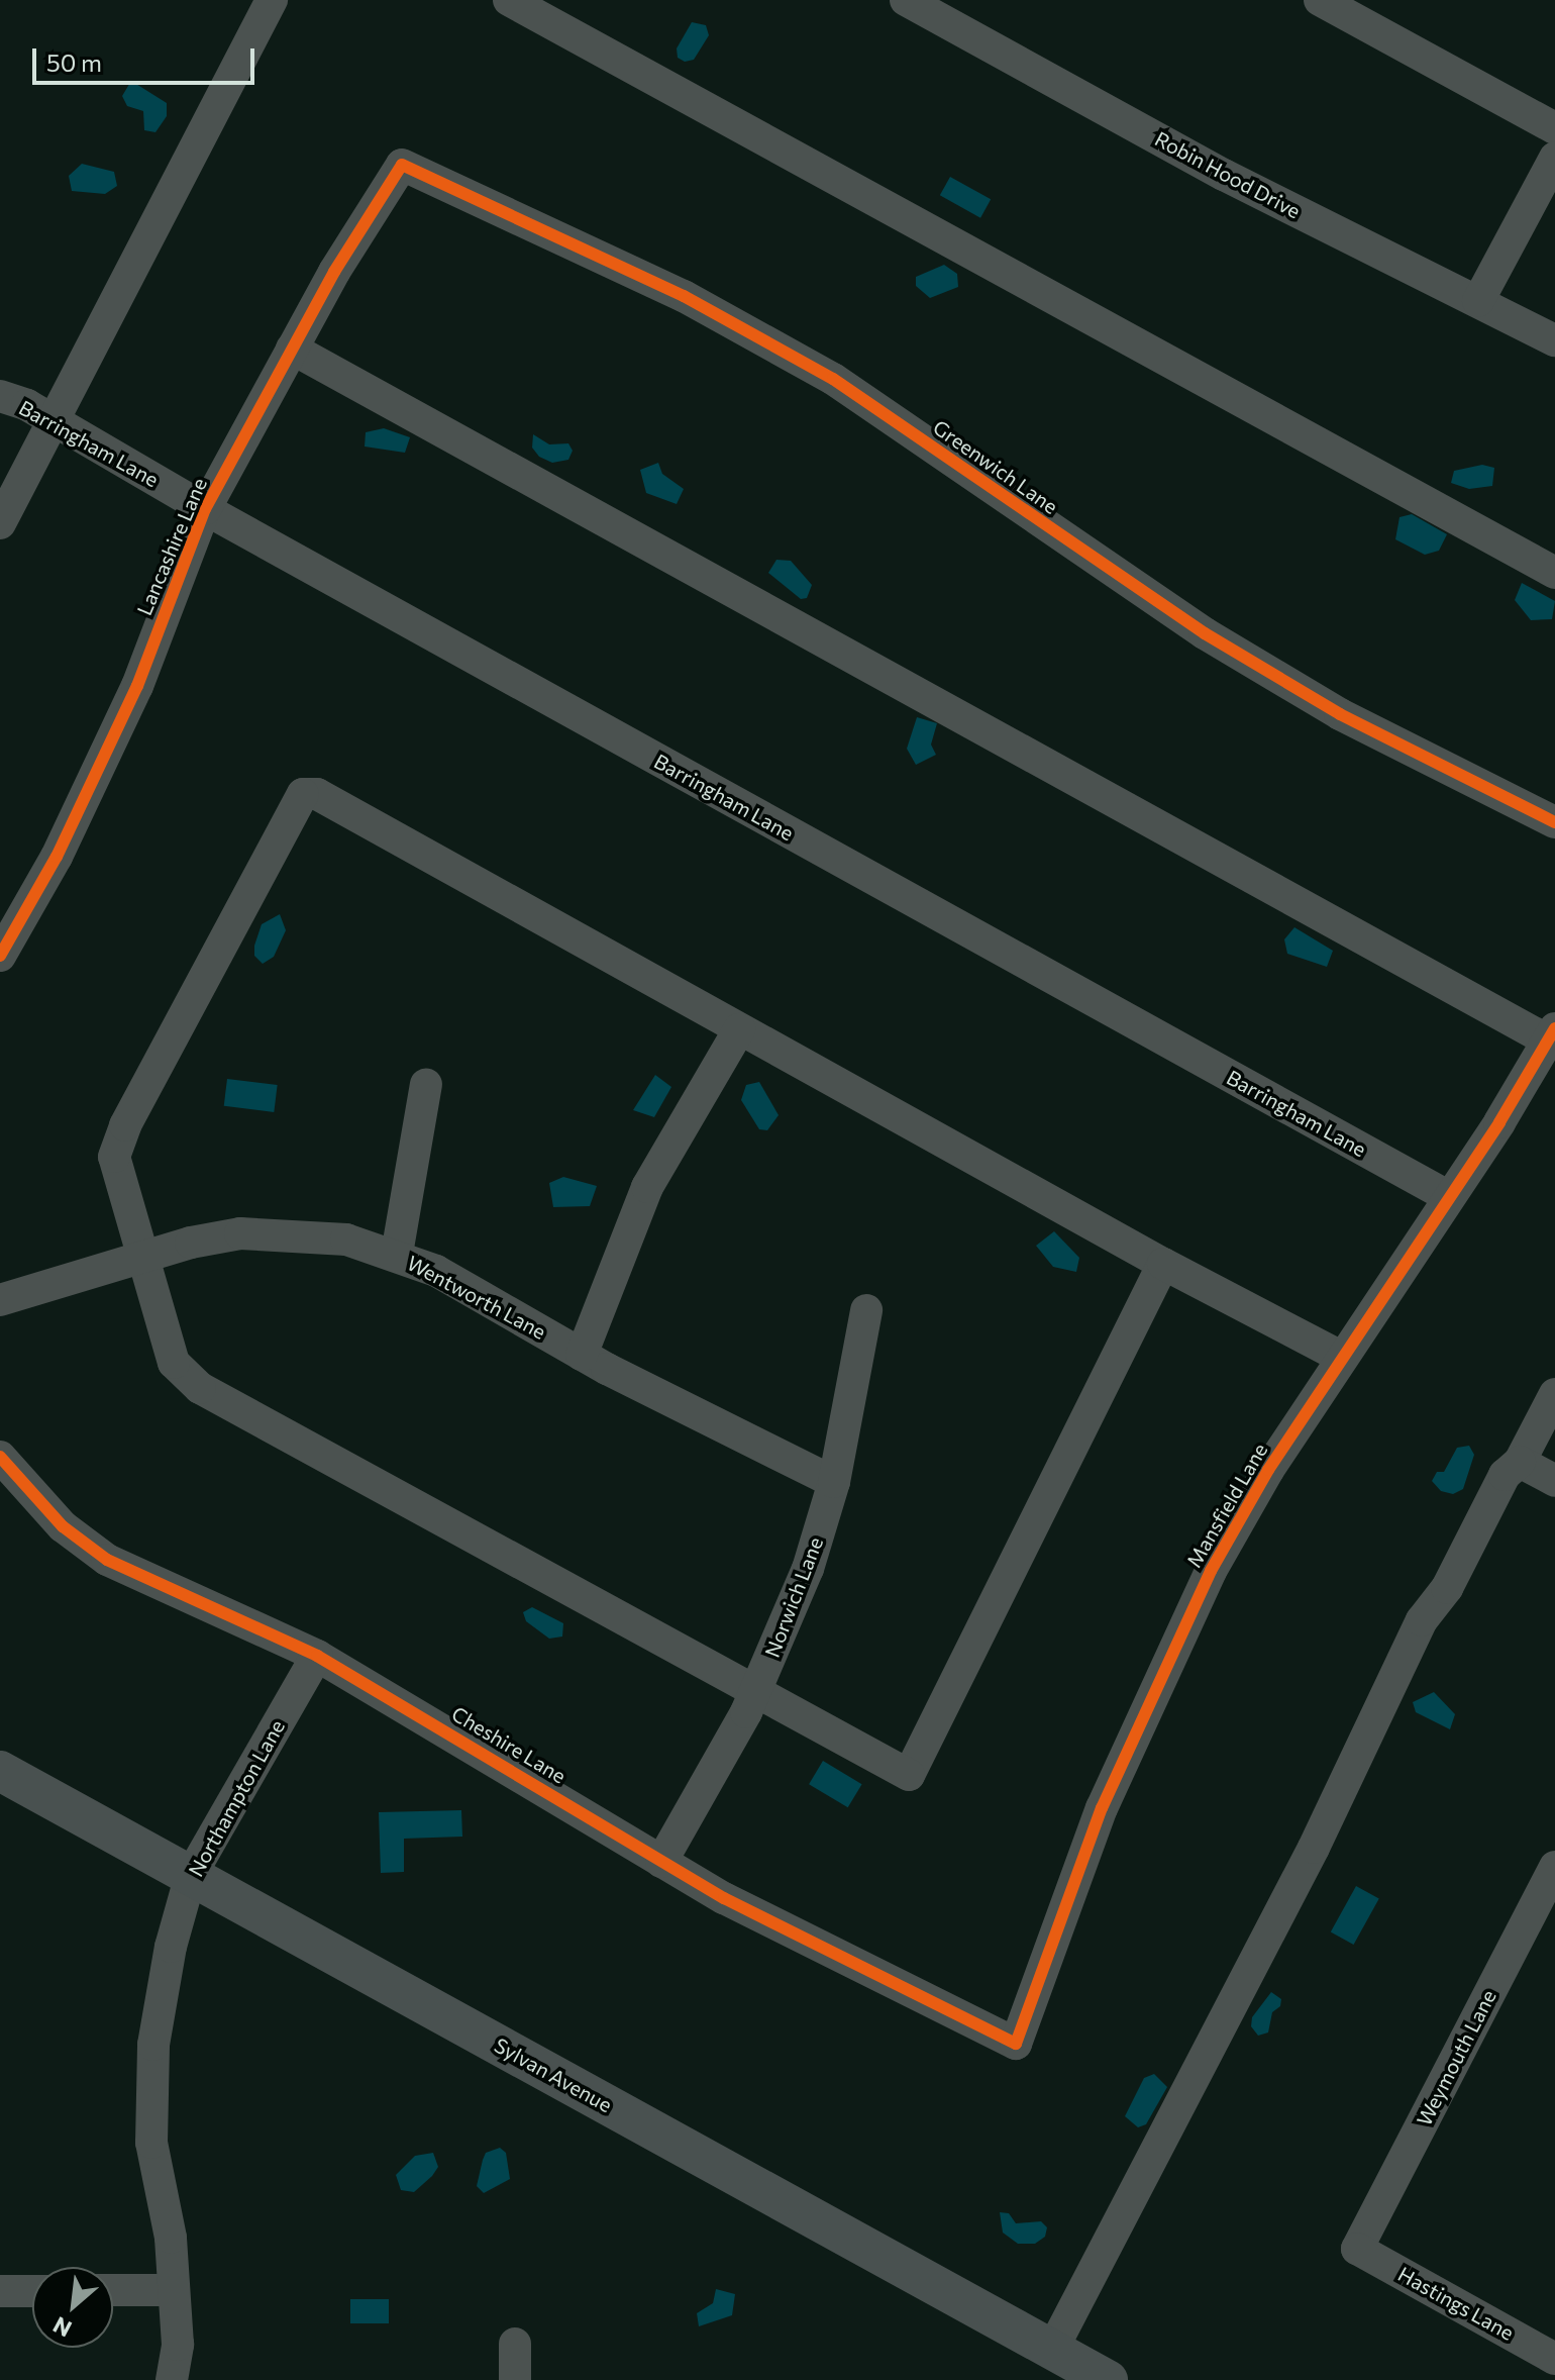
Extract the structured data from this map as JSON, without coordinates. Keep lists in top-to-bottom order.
{
  "streets": {
    "main road": ["Sylvan Avenue"],
    "street": [
      "Robin Hood Drive",
      "Barringham Lane",
      "Greenwich Lane",
      "Lancashire Lane",
      "Wentworth Lane",
      "Mansfield Lane",
      "Norwich Lane",
      "Cheshire Lane",
      "Northampton Lane",
      "Weymouth Lane",
      "Hastings Lane"
    ]
  },
  "crossings": [
    ["Barringham Lane", "Lancashire Lane"],
    ["Barringham Lane", "Mansfield Lane"],
    ["Greenwich Lane", "Lancashire Lane"],
    ["Wentworth Lane", "Norwich Lane"],
    ["Mansfield Lane", "Cheshire Lane"],
    ["Norwich Lane", "Cheshire Lane"],
    ["Cheshire Lane", "Northampton Lane"],
    ["Northampton Lane", "Sylvan Avenue"],
    ["Weymouth Lane", "Hastings Lane"]
  ],
  "scale_bar": "50 m",
  "north": "bottom left"
}
